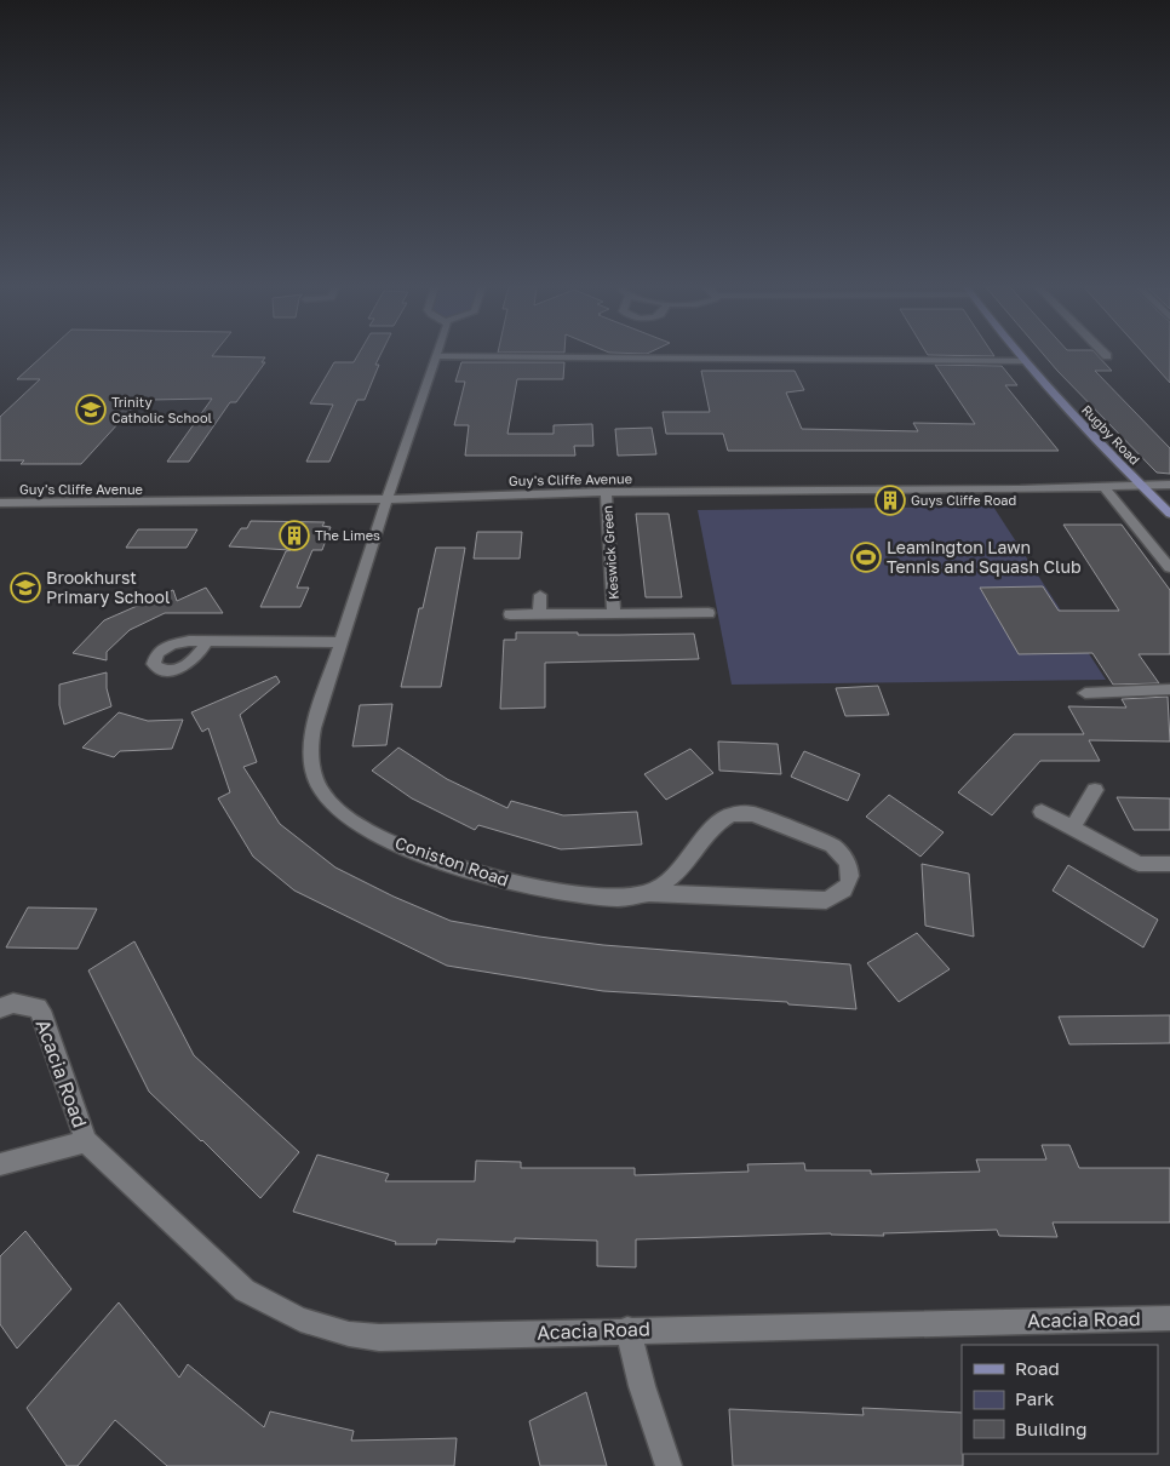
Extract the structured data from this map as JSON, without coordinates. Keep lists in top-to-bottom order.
{
  "streets": {
    "main road": ["Rugby Road"],
    "street": [
      "Guy's Cliffe Avenue",
      "Keswick Green",
      "Coniston Road",
      "Acacia Road"
    ]
  },
  "crossings": [
    ["Rugby Road", "Guy's Cliffe Avenue"],
    ["Guy's Cliffe Avenue", "Keswick Green"],
    ["Guy's Cliffe Avenue", "Coniston Road"]
  ],
  "places": {
    "school or university": ["Trinity Catholic School", "Brookhurst Primary School"],
    "building": ["Guys Cliffe Road", "The Limes"],
    "sports": ["Leamington Lawn Tennis and Squash Club"]
  },
  "legend": ["Road", "Park", "Building"]
}
